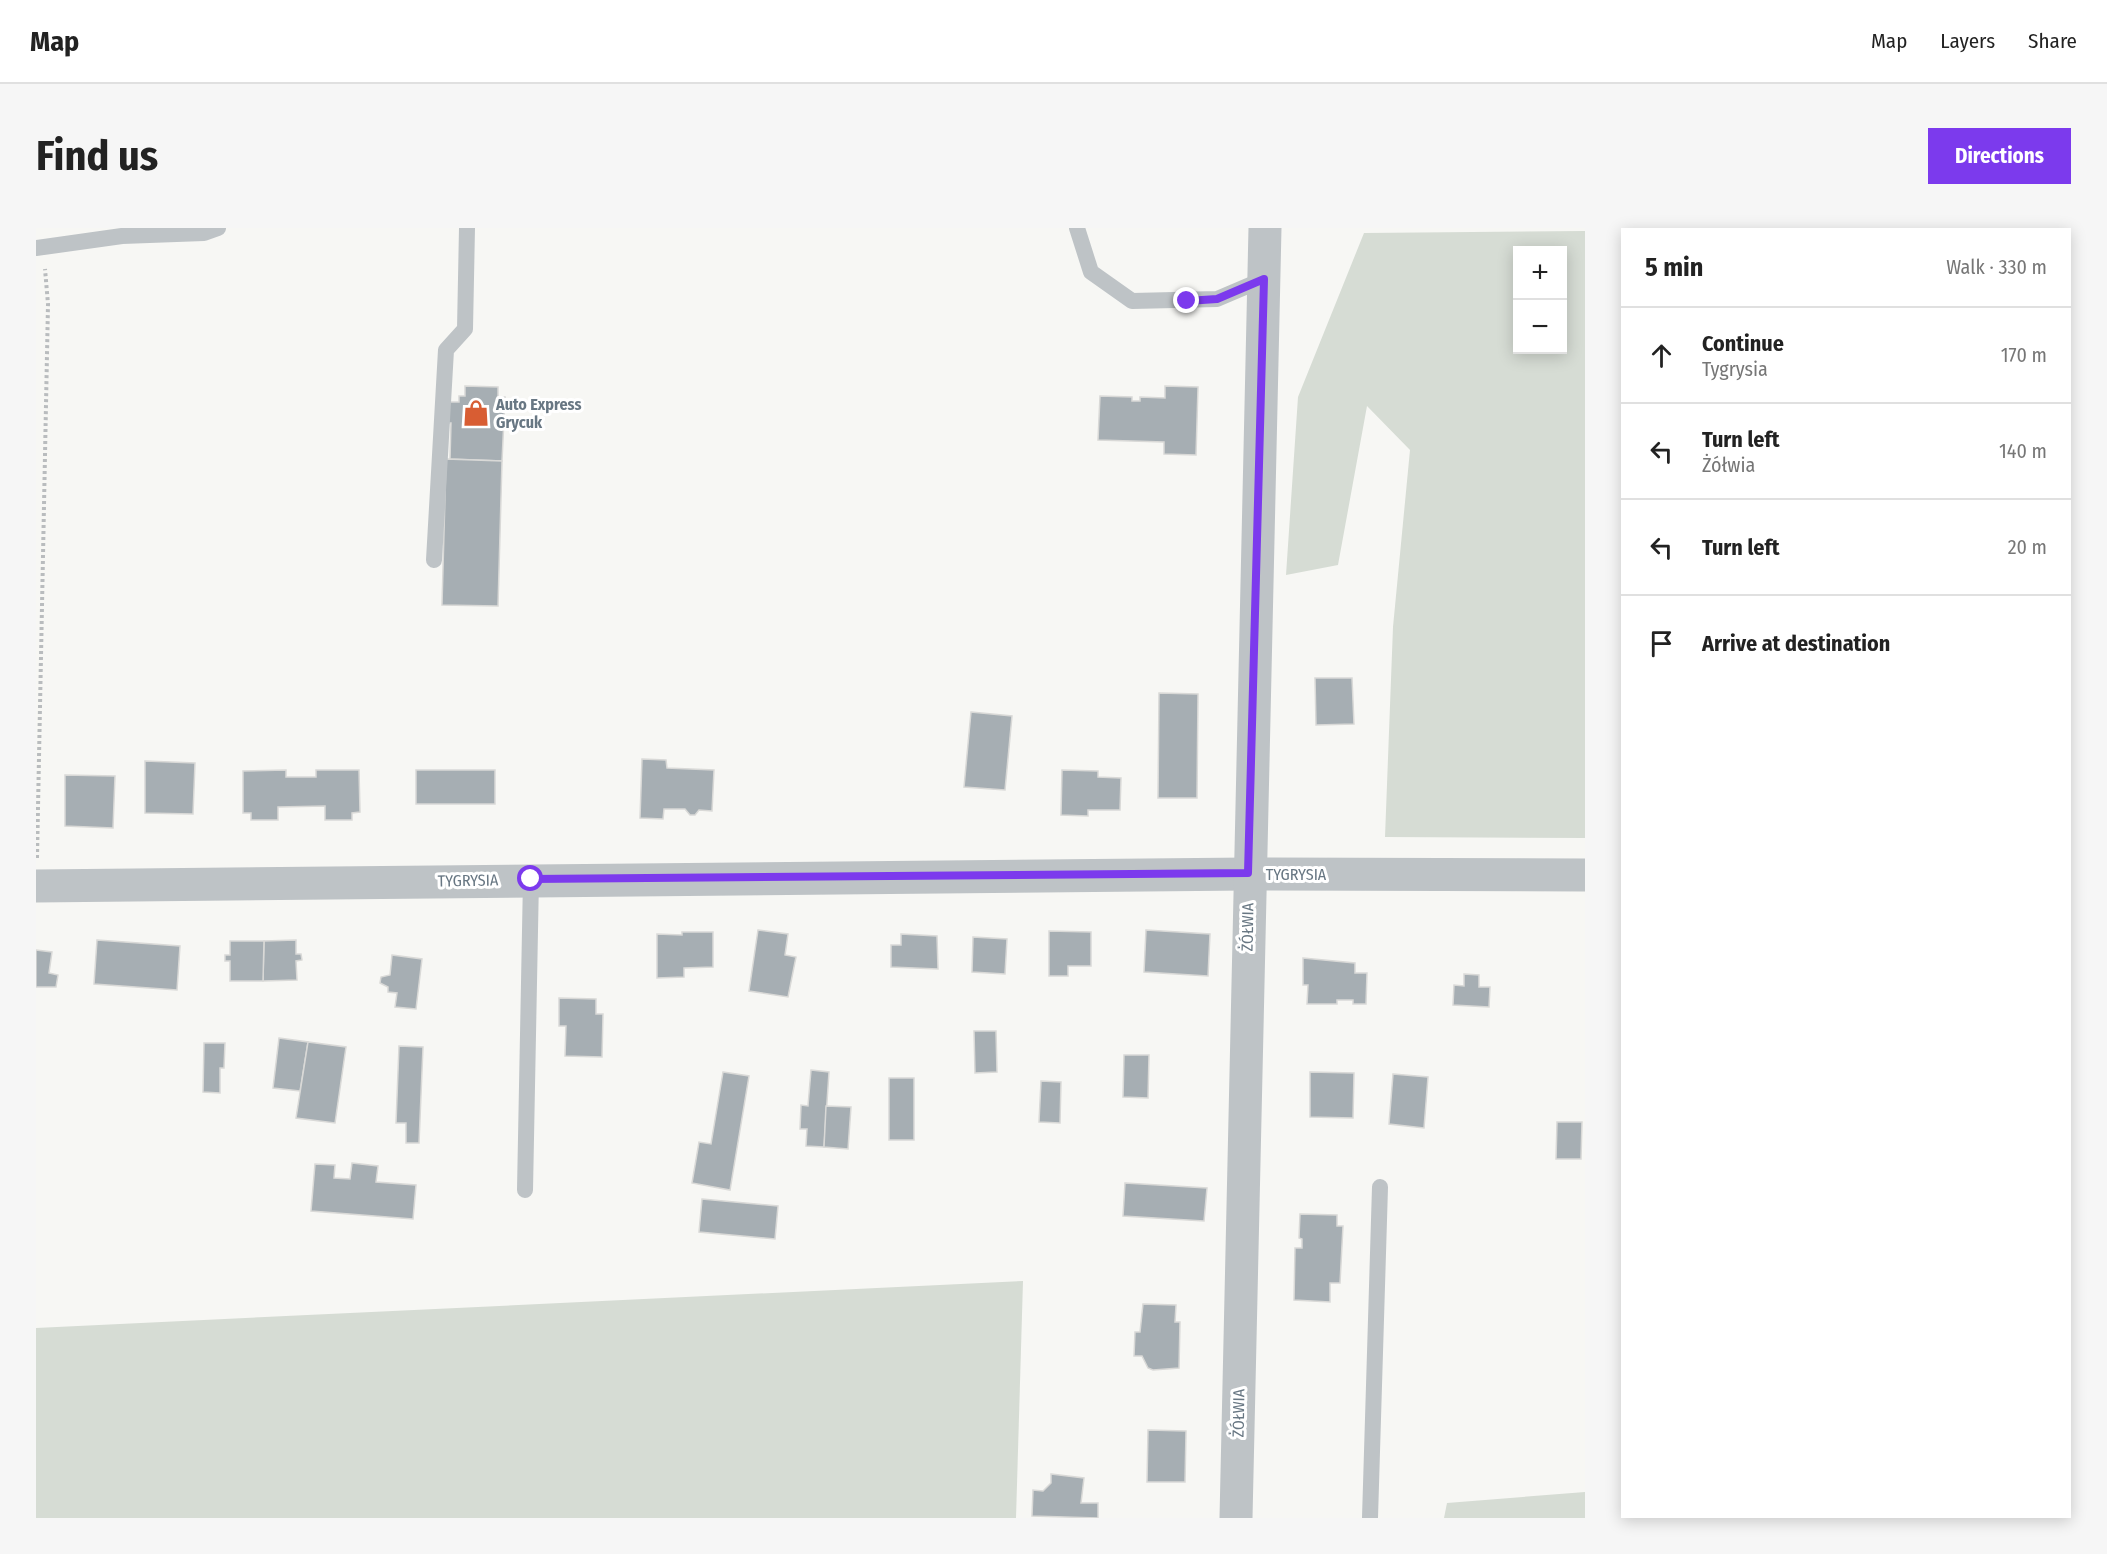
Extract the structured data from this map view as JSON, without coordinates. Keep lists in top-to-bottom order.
{
  "streets": {
    "street": ["TYGRYSIA", "ŻÓŁWIA"]
  },
  "crossings": [
    ["TYGRYSIA", "ŻÓŁWIA"]
  ],
  "places": {
    "shop": ["Auto Express Grycuk"]
  },
  "page": {
    "header": "Map",
    "nav": ["Map", "Layers", "Share"],
    "buttons": "Directions",
    "title": "Find us",
    "heading": ["5 min", "Walk · 330 m"],
    "map_buttons": ["+", "−"],
    "list": [
      ["Continue", "Tygrysia", "170 m"],
      ["Turn left", "Żółwia", "140 m"],
      ["Turn left", "20 m"],
      "Arrive at destination"
    ]
  }
}
